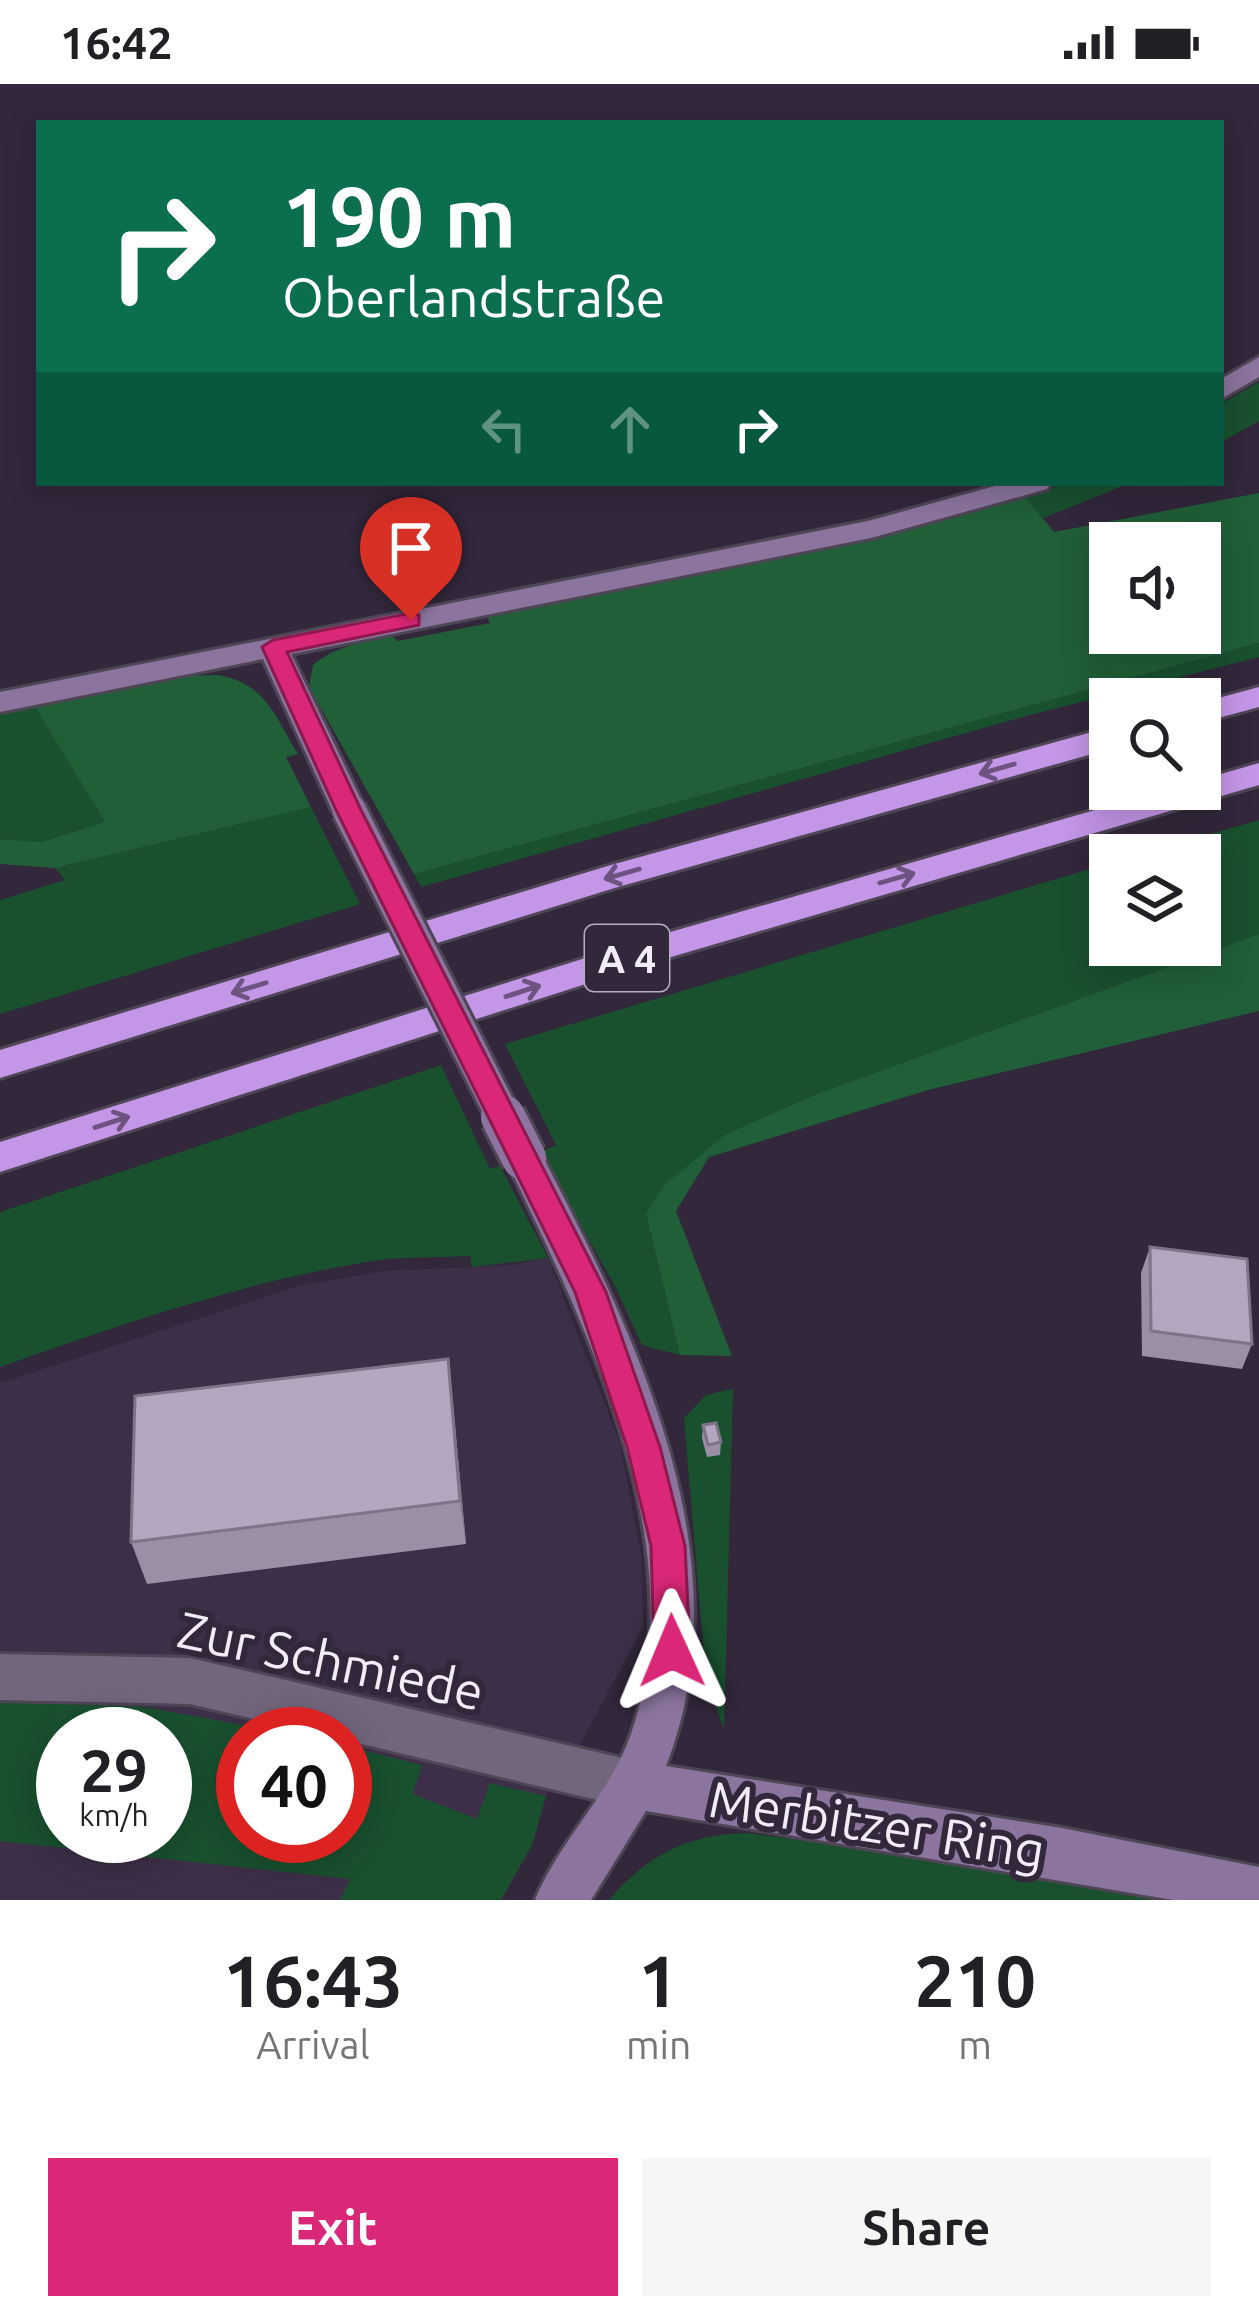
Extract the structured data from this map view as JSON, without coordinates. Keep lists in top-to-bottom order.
{
  "streets": {
    "highway": ["A 4"],
    "street": ["Zur Schmiede", "Merbitzer Ring"]
  },
  "crossings": [
    ["Zur Schmiede", "Merbitzer Ring"]
  ],
  "page": {
    "status": "16:42",
    "turn": ["190 m", "Oberlandstraße"],
    "speed": "29 km/h",
    "limit": "40",
    "eta": [
      "16:43",
      "Arrival",
      "1",
      "min",
      "210",
      "m"
    ],
    "buttons": ["Exit", "Share"]
  }
}
